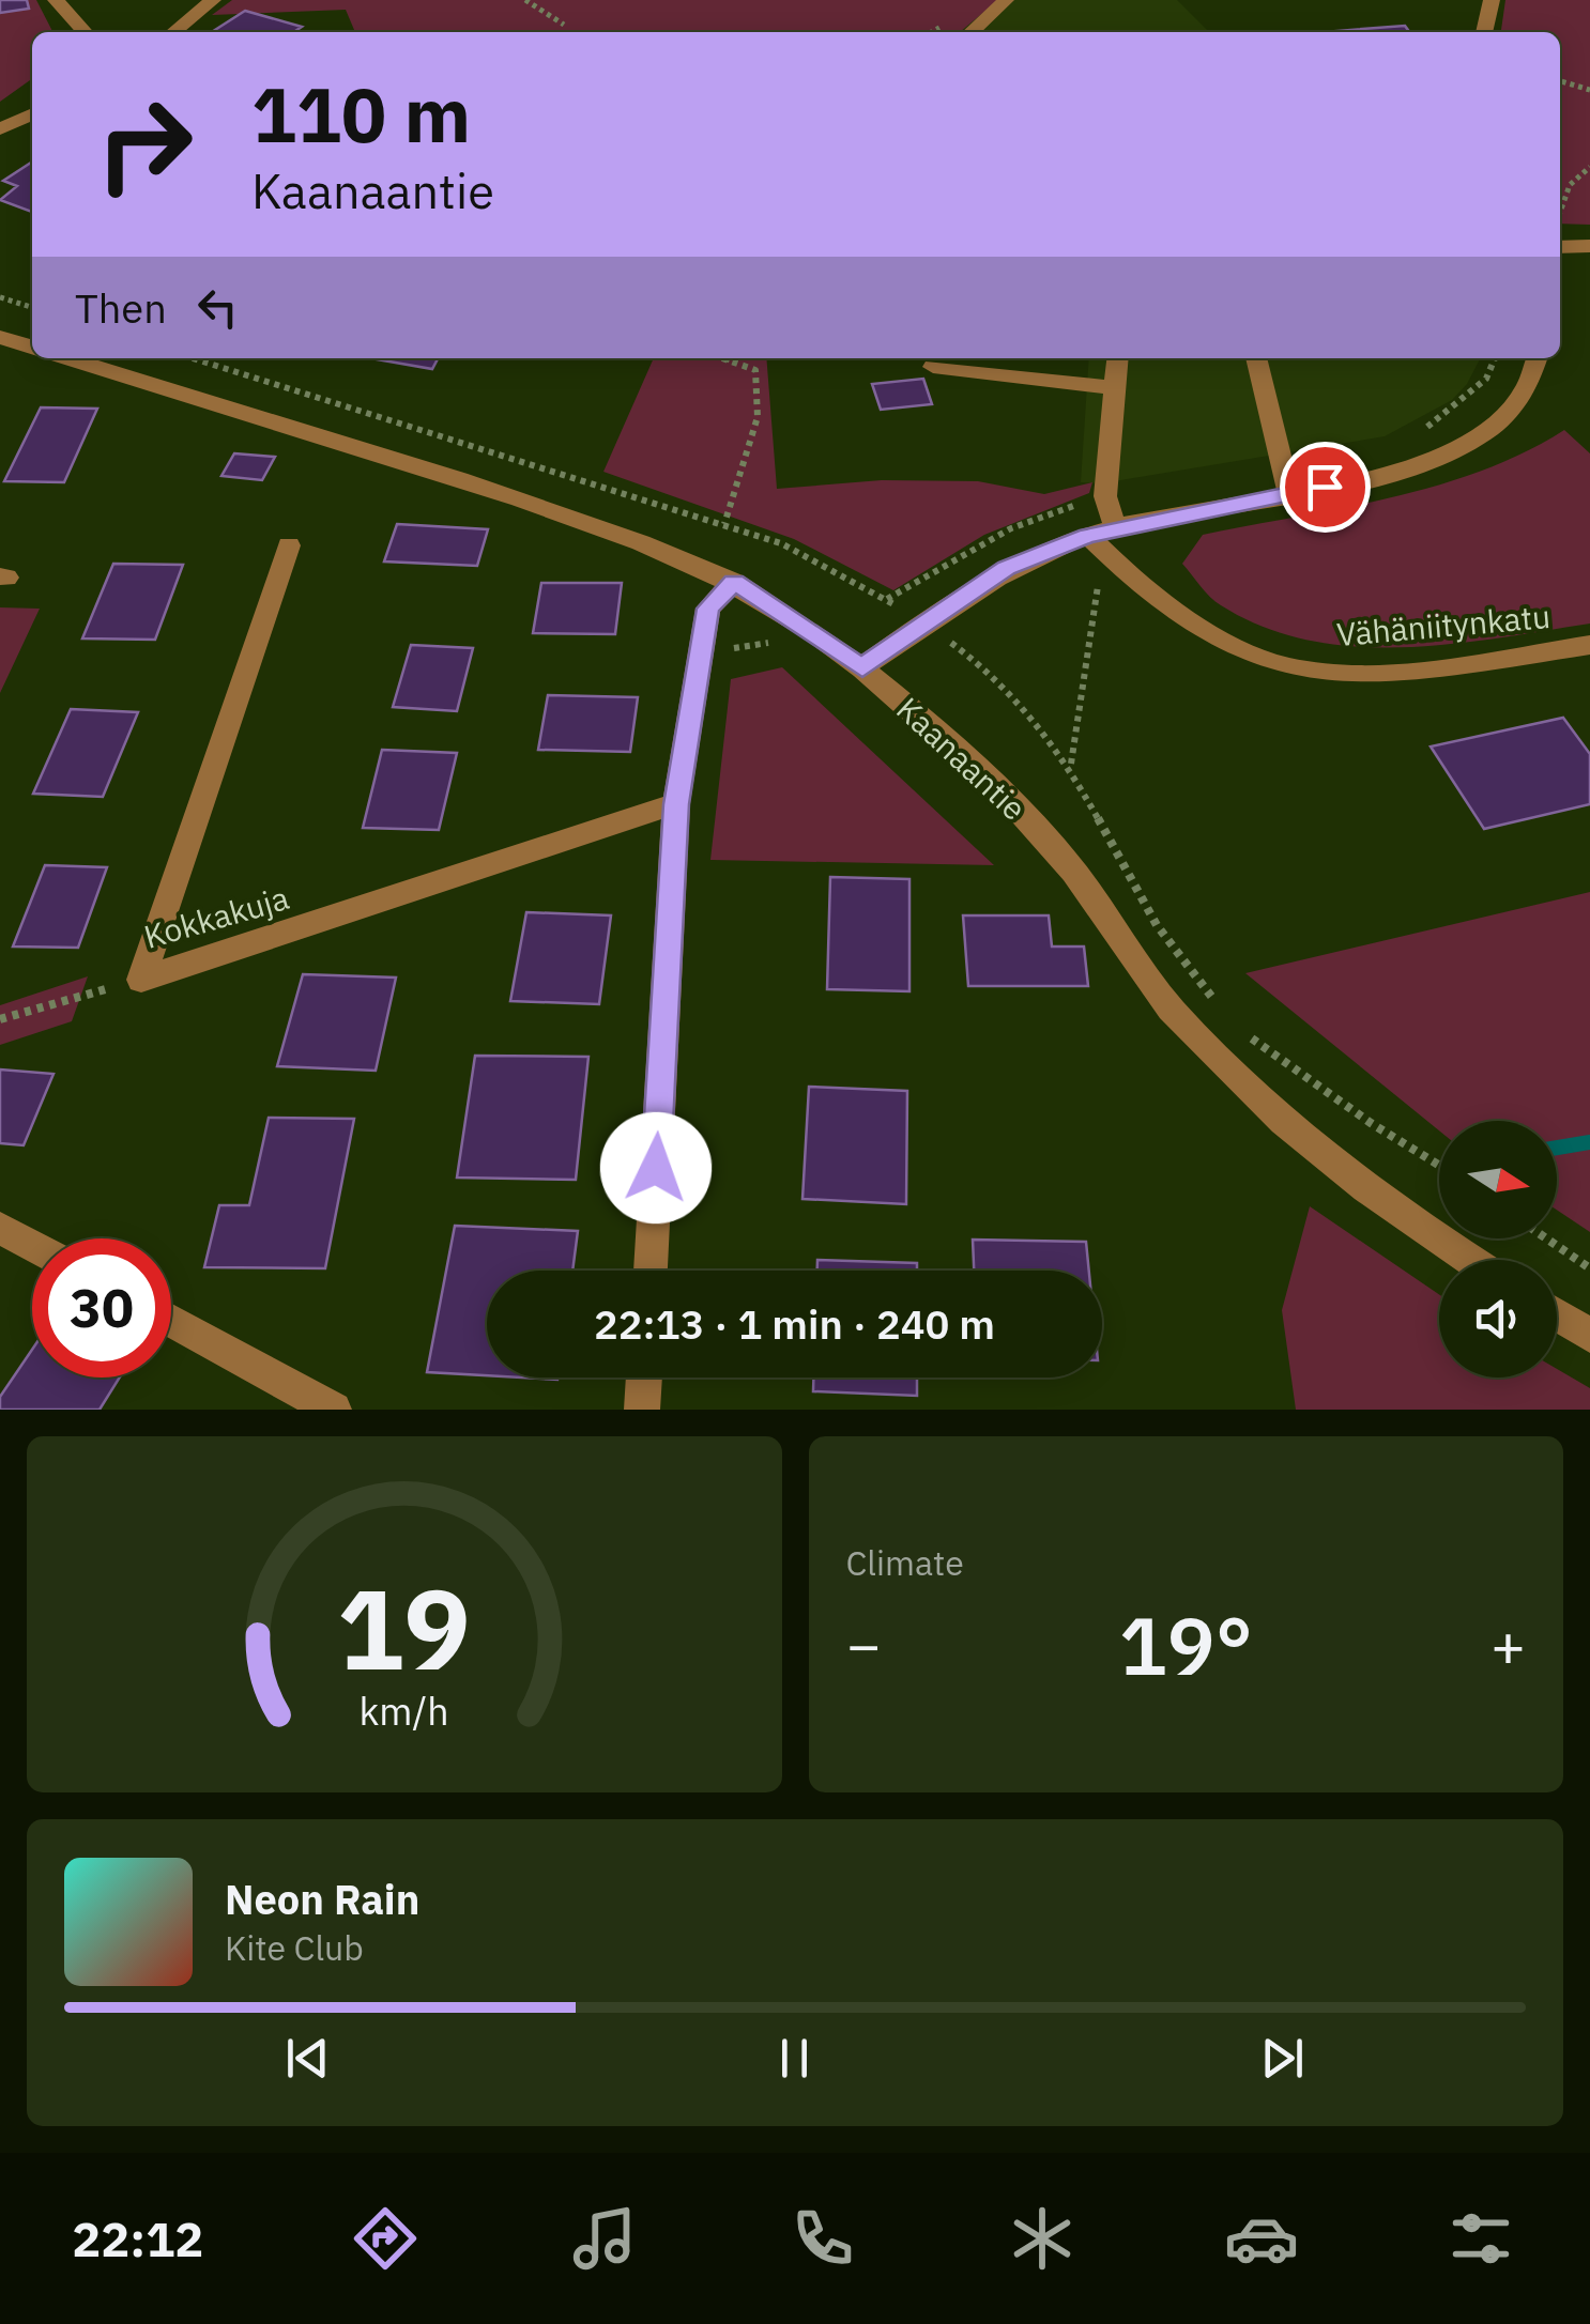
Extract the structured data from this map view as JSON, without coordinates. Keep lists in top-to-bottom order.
{
  "streets": {
    "street": ["Vähäniitynkatu", "Kaanaantie", "Kokkakuja"]
  },
  "north": "right",
  "page": {
    "turn": ["110 m", "Kaanaantie"],
    "then": "Then",
    "limit": "30",
    "trip": "22:13 · 1 min · 240 m",
    "tile": "Climate",
    "heat": ["−", "19°", "+"],
    "song": ["Neon Rain", "Kite Club"],
    "tabs": "22:12",
    "gauge": ["19", "km/h"]
  }
}
